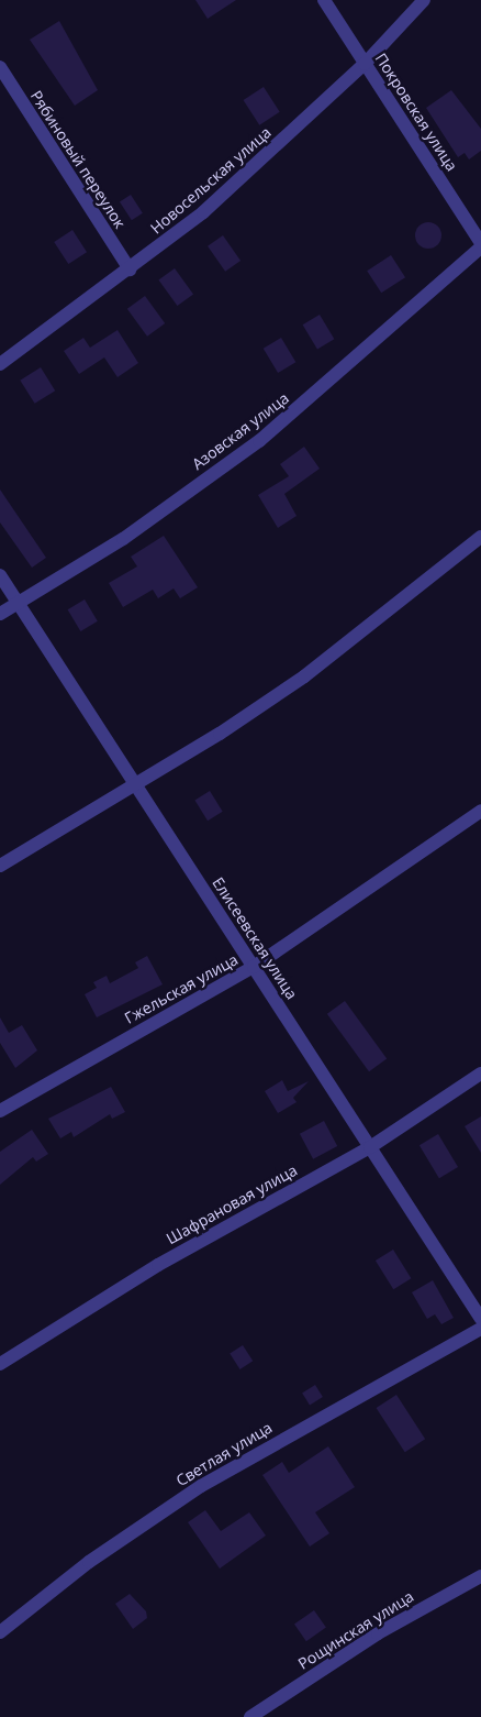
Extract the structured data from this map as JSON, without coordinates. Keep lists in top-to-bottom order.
{
  "streets": {
    "street": [
      "Покровская улица",
      "Рябиновый переулок",
      "Новосельская улица",
      "Азовская улица",
      "Елисеевская улица",
      "Гжельская улица",
      "Шафрановая улица",
      "Светлая улица",
      "Рощинская улица"
    ]
  },
  "crossings": [
    ["Покровская улица", "Новосельская улица"],
    ["Рябиновый переулок", "Новосельская улица"],
    ["Азовская улица", "Елисеевская улица"],
    ["Елисеевская улица", "Гжельская улица"],
    ["Елисеевская улица", "Шафрановая улица"]
  ]
}
